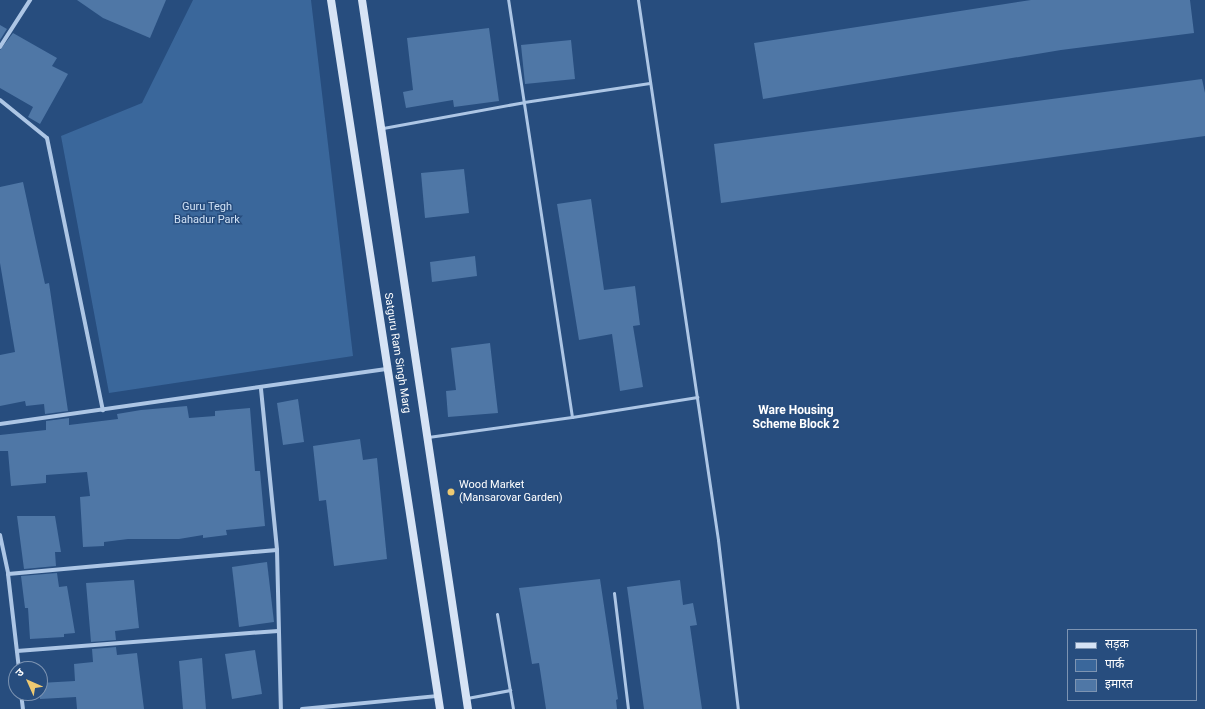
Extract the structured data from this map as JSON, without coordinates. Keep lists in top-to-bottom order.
{
  "streets": {
    "main road": ["Satguru Ram Singh Marg"]
  },
  "districts": ["Ware Housing Scheme Block 2"],
  "parks": ["Guru Tegh Bahadur Park"],
  "places": ["Wood Market (Mansarovar Garden)"],
  "legend": ["सड़क", "पार्क", "इमारत"],
  "north": "top left"
}
